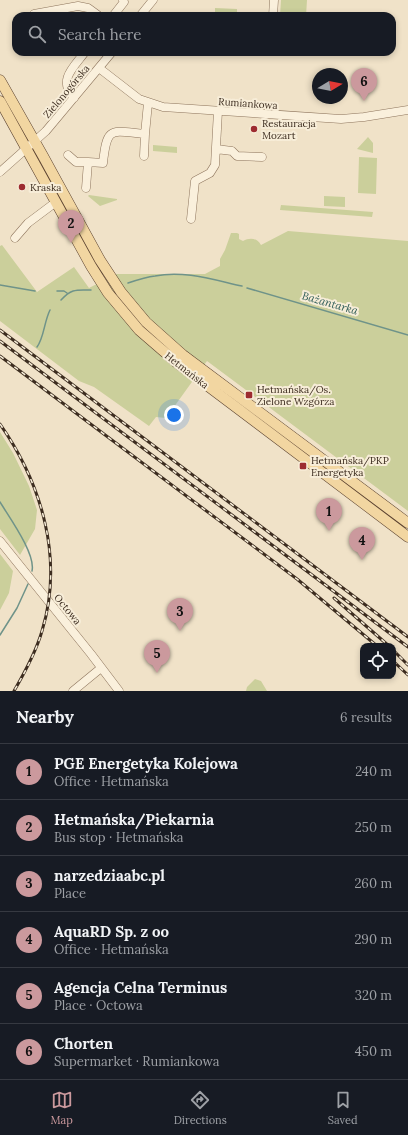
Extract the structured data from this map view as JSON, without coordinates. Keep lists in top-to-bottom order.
{
  "streets": {
    "main road": ["Hetmańska"],
    "street": ["Zielonogórska", "Rumiankowa", "Octowa"]
  },
  "crossings": [
    ["Zielonogórska", "Rumiankowa"],
    ["Zielonogórska", "Hetmańska"]
  ],
  "water": ["Bażantarka"],
  "places": {
    "other": ["Restauracja Mozart", "Kraska"],
    "transit": ["Hetmańska/Os. Zielone Wzgórza", "Hetmańska/PKP Energetyka"]
  },
  "north": "right",
  "page": {
    "search": "Search here",
    "pins": [
      "6",
      "2",
      "1",
      "4",
      "3",
      "5"
    ],
    "heading": ["Nearby", "6 results"],
    "list": [
      {
        "mark": "1",
        "name": "PGE Energetyka Kolejowa",
        "note": "Office · Hetmańska",
        "value": "240 m"
      },
      {
        "mark": "2",
        "name": "Hetmańska/Piekarnia",
        "note": "Bus stop · Hetmańska",
        "value": "250 m"
      },
      {
        "mark": "3",
        "name": "narzedziaabc.pl",
        "note": "Place",
        "value": "260 m"
      },
      {
        "mark": "4",
        "name": "AquaRD Sp. z oo",
        "note": "Office · Hetmańska",
        "value": "290 m"
      },
      {
        "mark": "5",
        "name": "Agencja Celna Terminus",
        "note": "Place · Octowa",
        "value": "320 m"
      },
      {
        "mark": "6",
        "name": "Chorten",
        "note": "Supermarket · Rumiankowa",
        "value": "450 m"
      }
    ],
    "nav": ["Map", "Directions", "Saved"]
  }
}
